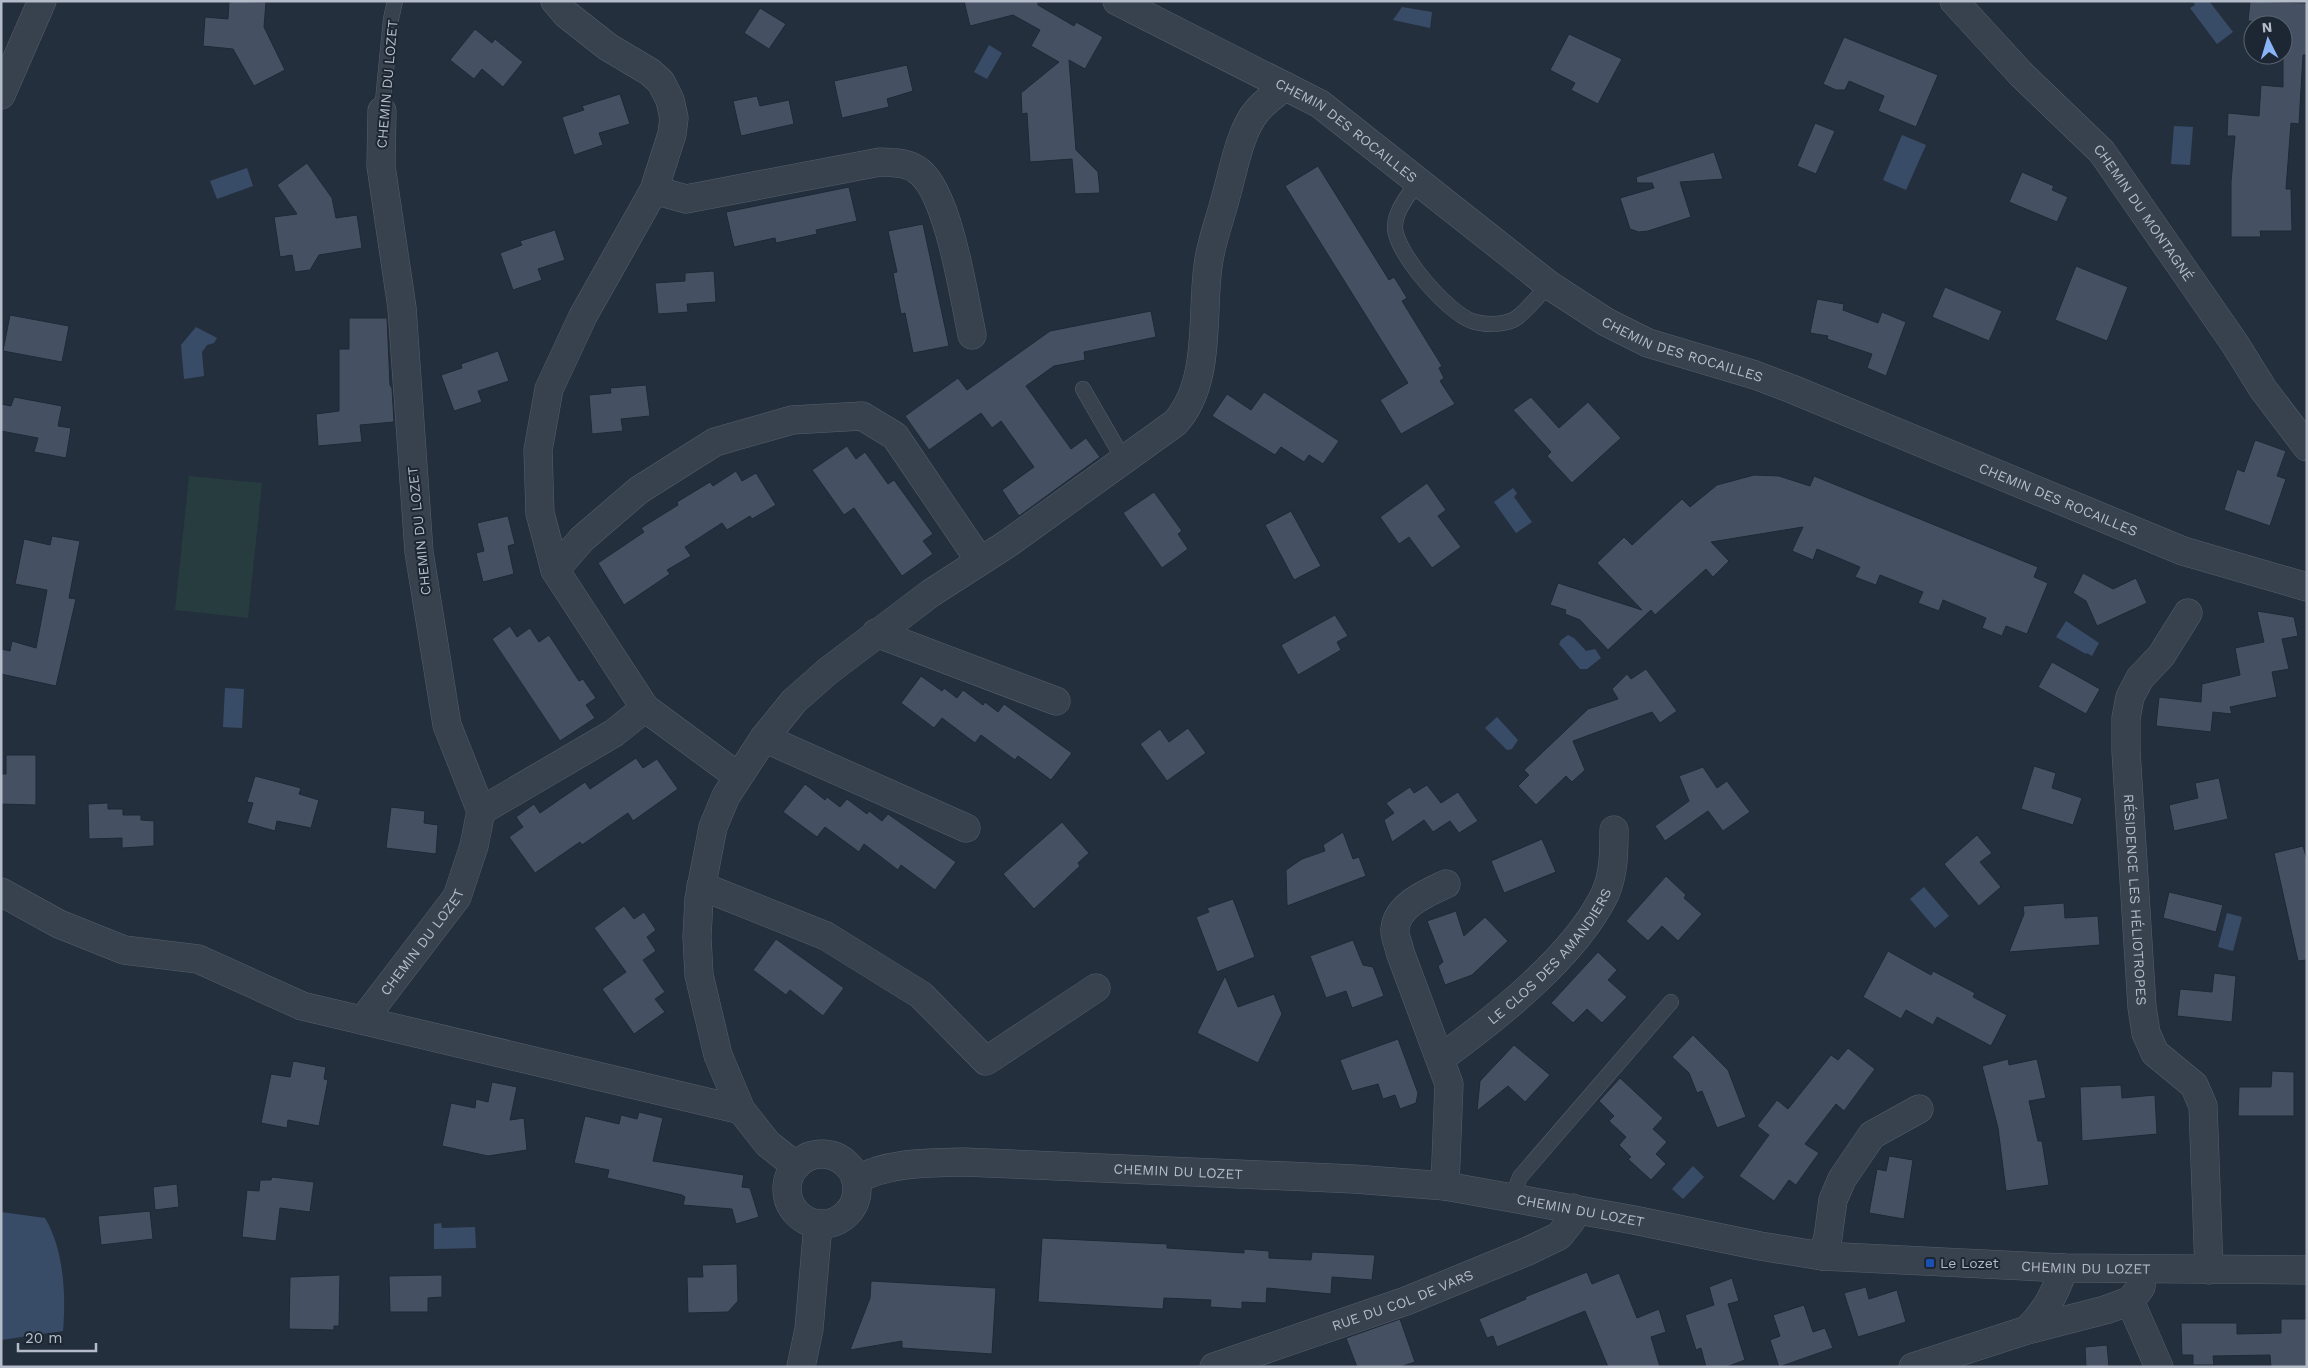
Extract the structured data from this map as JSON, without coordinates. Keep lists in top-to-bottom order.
{
  "streets": {
    "street": [
      "CHEMIN DU LOZET",
      "CHEMIN DES ROCAILLES",
      "CHEMIN DU MONTAGNÉ",
      "RÉSIDENCE LES HÉLIOTROPES",
      "LE CLOS DES AMANDIERS",
      "RUE DU COL DE VARS"
    ]
  },
  "crossings": [
    ["CHEMIN DU LOZET", "RÉSIDENCE LES HÉLIOTROPES"],
    ["CHEMIN DU LOZET", "RUE DU COL DE VARS"]
  ],
  "places": {
    "transit": ["Le Lozet"]
  },
  "scale_bar": "20 m",
  "north": "top"
}
